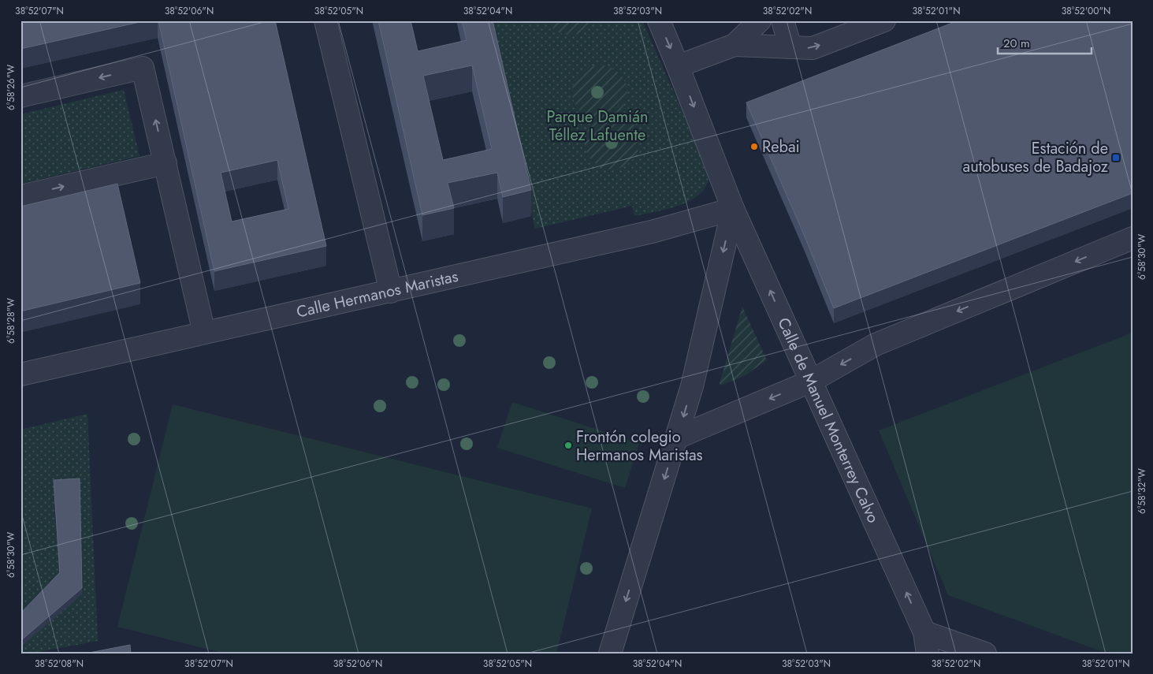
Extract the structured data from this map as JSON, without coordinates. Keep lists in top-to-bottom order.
{
  "streets": {
    "street": ["Calle Hermanos Maristas", "Calle de Manuel Monterrey Calvo"]
  },
  "crossings": [
    ["Calle Hermanos Maristas", "Calle de Manuel Monterrey Calvo"]
  ],
  "parks": ["Parque Damián Téllez Lafuente"],
  "places": {
    "other": ["Rebai", "Frontón colegio Hermanos Maristas"],
    "transit": ["Estación de autobuses de Badajoz"]
  },
  "scale_bar": "20 m",
  "coordinates": [
    "38°52'07\"N",
    "38°52'06\"N",
    "38°52'05\"N",
    "38°52'04\"N",
    "38°52'03\"N",
    "38°52'02\"N",
    "38°52'01\"N",
    "38°52'00\"N",
    "6°58'26\"W",
    "6°58'30\"W",
    "6°58'28\"W",
    "6°58'32\"W",
    "38°52'08\"N"
  ]
}
